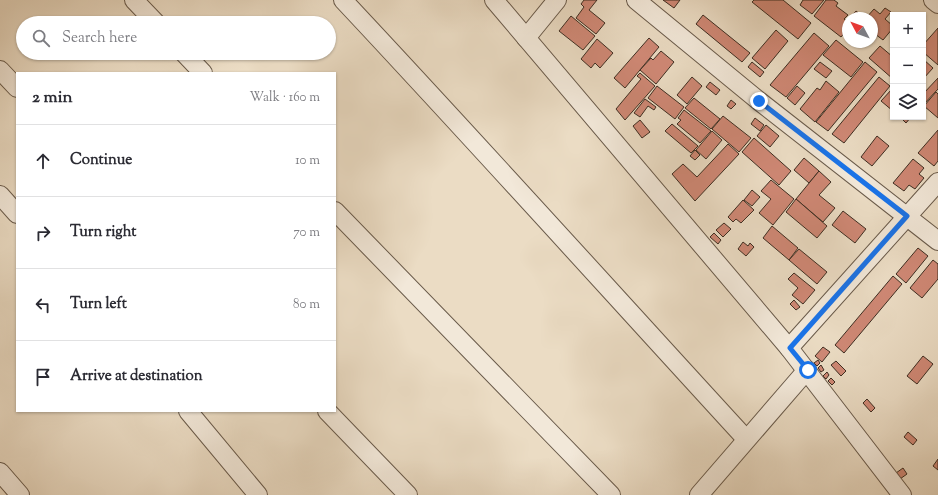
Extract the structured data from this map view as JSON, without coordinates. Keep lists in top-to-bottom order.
{
  "north": "top left",
  "page": {
    "map_buttons": ["+", "−"],
    "search": "Search here",
    "heading": ["2 min", "Walk · 160 m"],
    "list": [
      ["Continue", "10 m"],
      ["Turn right", "70 m"],
      ["Turn left", "80 m"],
      "Arrive at destination"
    ]
  }
}
